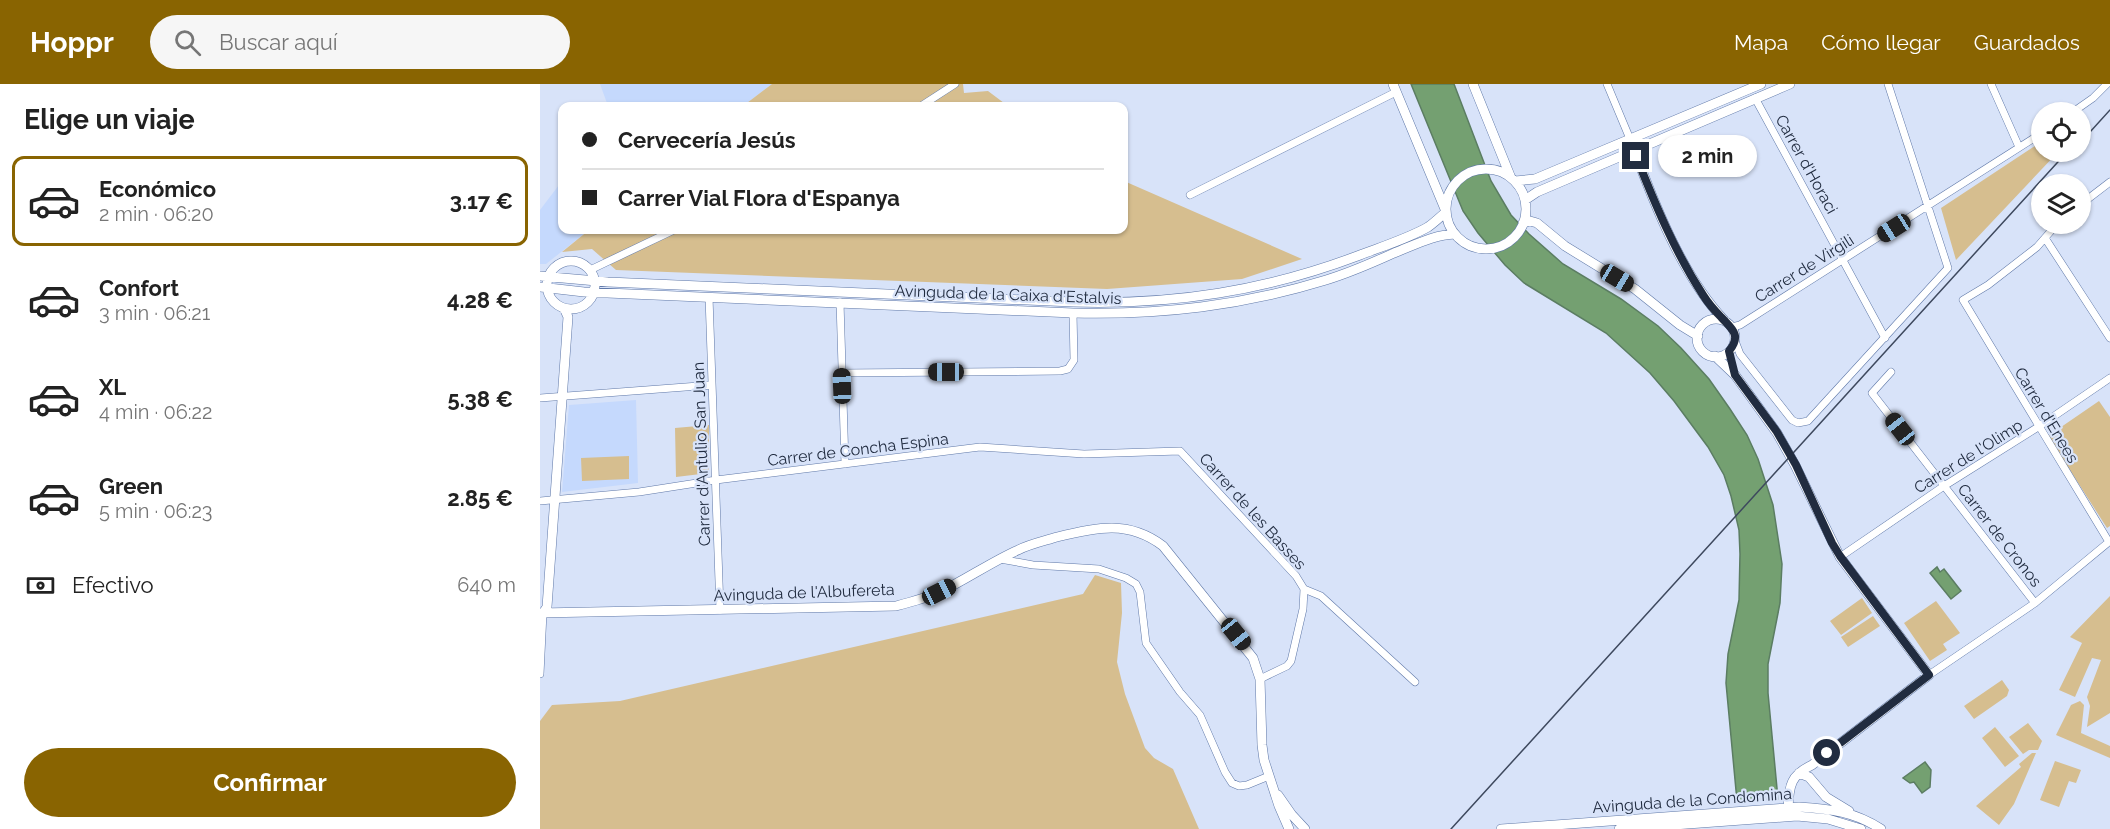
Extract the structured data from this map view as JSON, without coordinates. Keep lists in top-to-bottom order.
{
  "streets": {
    "main road": ["Avinguda de la Caixa d'Estalvis", "Avinguda de l'Albufereta", "Avinguda de la Condomina"],
    "street": [
      "Carrer d'Horaci",
      "Carrer de Virgili",
      "Carrer d'Enees",
      "Carrer de Concha Espina",
      "Carrer d'Antulio San Juan",
      "Carrer de l'Olimp",
      "Carrer de les Basses",
      "Carrer de Cronos"
    ]
  },
  "crossings": [
    ["Carrer d'Horaci", "Carrer de Virgili"],
    ["Avinguda de la Caixa d'Estalvis", "Carrer d'Antulio San Juan"],
    ["Carrer d'Enees", "Carrer de l'Olimp"],
    ["Carrer de Concha Espina", "Carrer d'Antulio San Juan"],
    ["Carrer de Concha Espina", "Carrer de les Basses"],
    ["Carrer d'Antulio San Juan", "Avinguda de l'Albufereta"],
    ["Carrer de l'Olimp", "Carrer de Cronos"]
  ],
  "page": {
    "header": "Hoppr",
    "search": "Buscar aquí",
    "nav": ["Mapa", "Cómo llegar", "Guardados"],
    "heading": "Elige un viaje",
    "banner": ["Cervecería Jesús", "Carrer Vial Flora d'Espanya"],
    "bubble": "2 min",
    "list": [
      {
        "name": "Económico",
        "note": "2 min · 06:20",
        "value": "3.17 €"
      },
      {
        "name": "Confort",
        "note": "3 min · 06:21",
        "value": "4.28 €"
      },
      {
        "name": "XL",
        "note": "4 min · 06:22",
        "value": "5.38 €"
      },
      {
        "name": "Green",
        "note": "5 min · 06:23",
        "value": "2.85 €"
      }
    ],
    "pay": ["Efectivo", "640 m"],
    "buttons": "Confirmar"
  }
}
